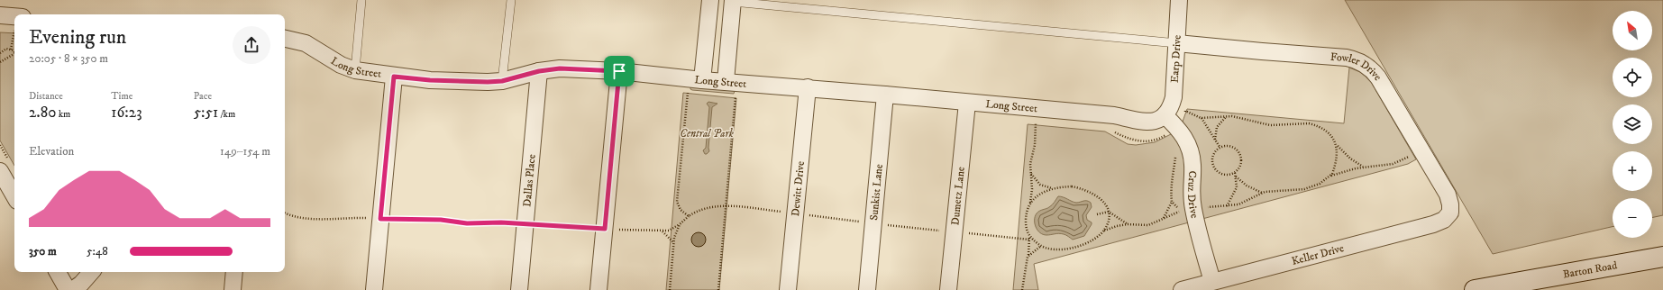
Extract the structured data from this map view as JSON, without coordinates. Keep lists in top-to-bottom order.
{
  "streets": {
    "main road": ["Barton Road"],
    "street": [
      "Earp Drive",
      "Long Street",
      "Fowler Drive",
      "Dallas Place",
      "Dewitt Drive",
      "Sunkist Lane",
      "Cruz Drive",
      "Dumetz Lane",
      "Keller Drive"
    ]
  },
  "crossings": [
    ["Earp Drive", "Long Street"],
    ["Earp Drive", "Fowler Drive"],
    ["Earp Drive", "Cruz Drive"],
    ["Long Street", "Dallas Place"],
    ["Long Street", "Dewitt Drive"],
    ["Long Street", "Sunkist Lane"],
    ["Long Street", "Cruz Drive"],
    ["Long Street", "Dumetz Lane"],
    ["Fowler Drive", "Keller Drive"],
    ["Cruz Drive", "Keller Drive"]
  ],
  "parks": ["Central Park"],
  "north": "top left",
  "page": {
    "map_buttons": ["+", "−"],
    "heading": ["Evening run", "20:05 · 8 × 350 m"],
    "stats": [
      ["Distance", "2.80 km"],
      ["Time", "16:23"],
      ["Pace", "5:51 /km"]
    ],
    "chart": ["Elevation", "149–154 m"],
    "list": [
      {
        "name": "350 m",
        "note": "5:48"
      }
    ]
  }
}
